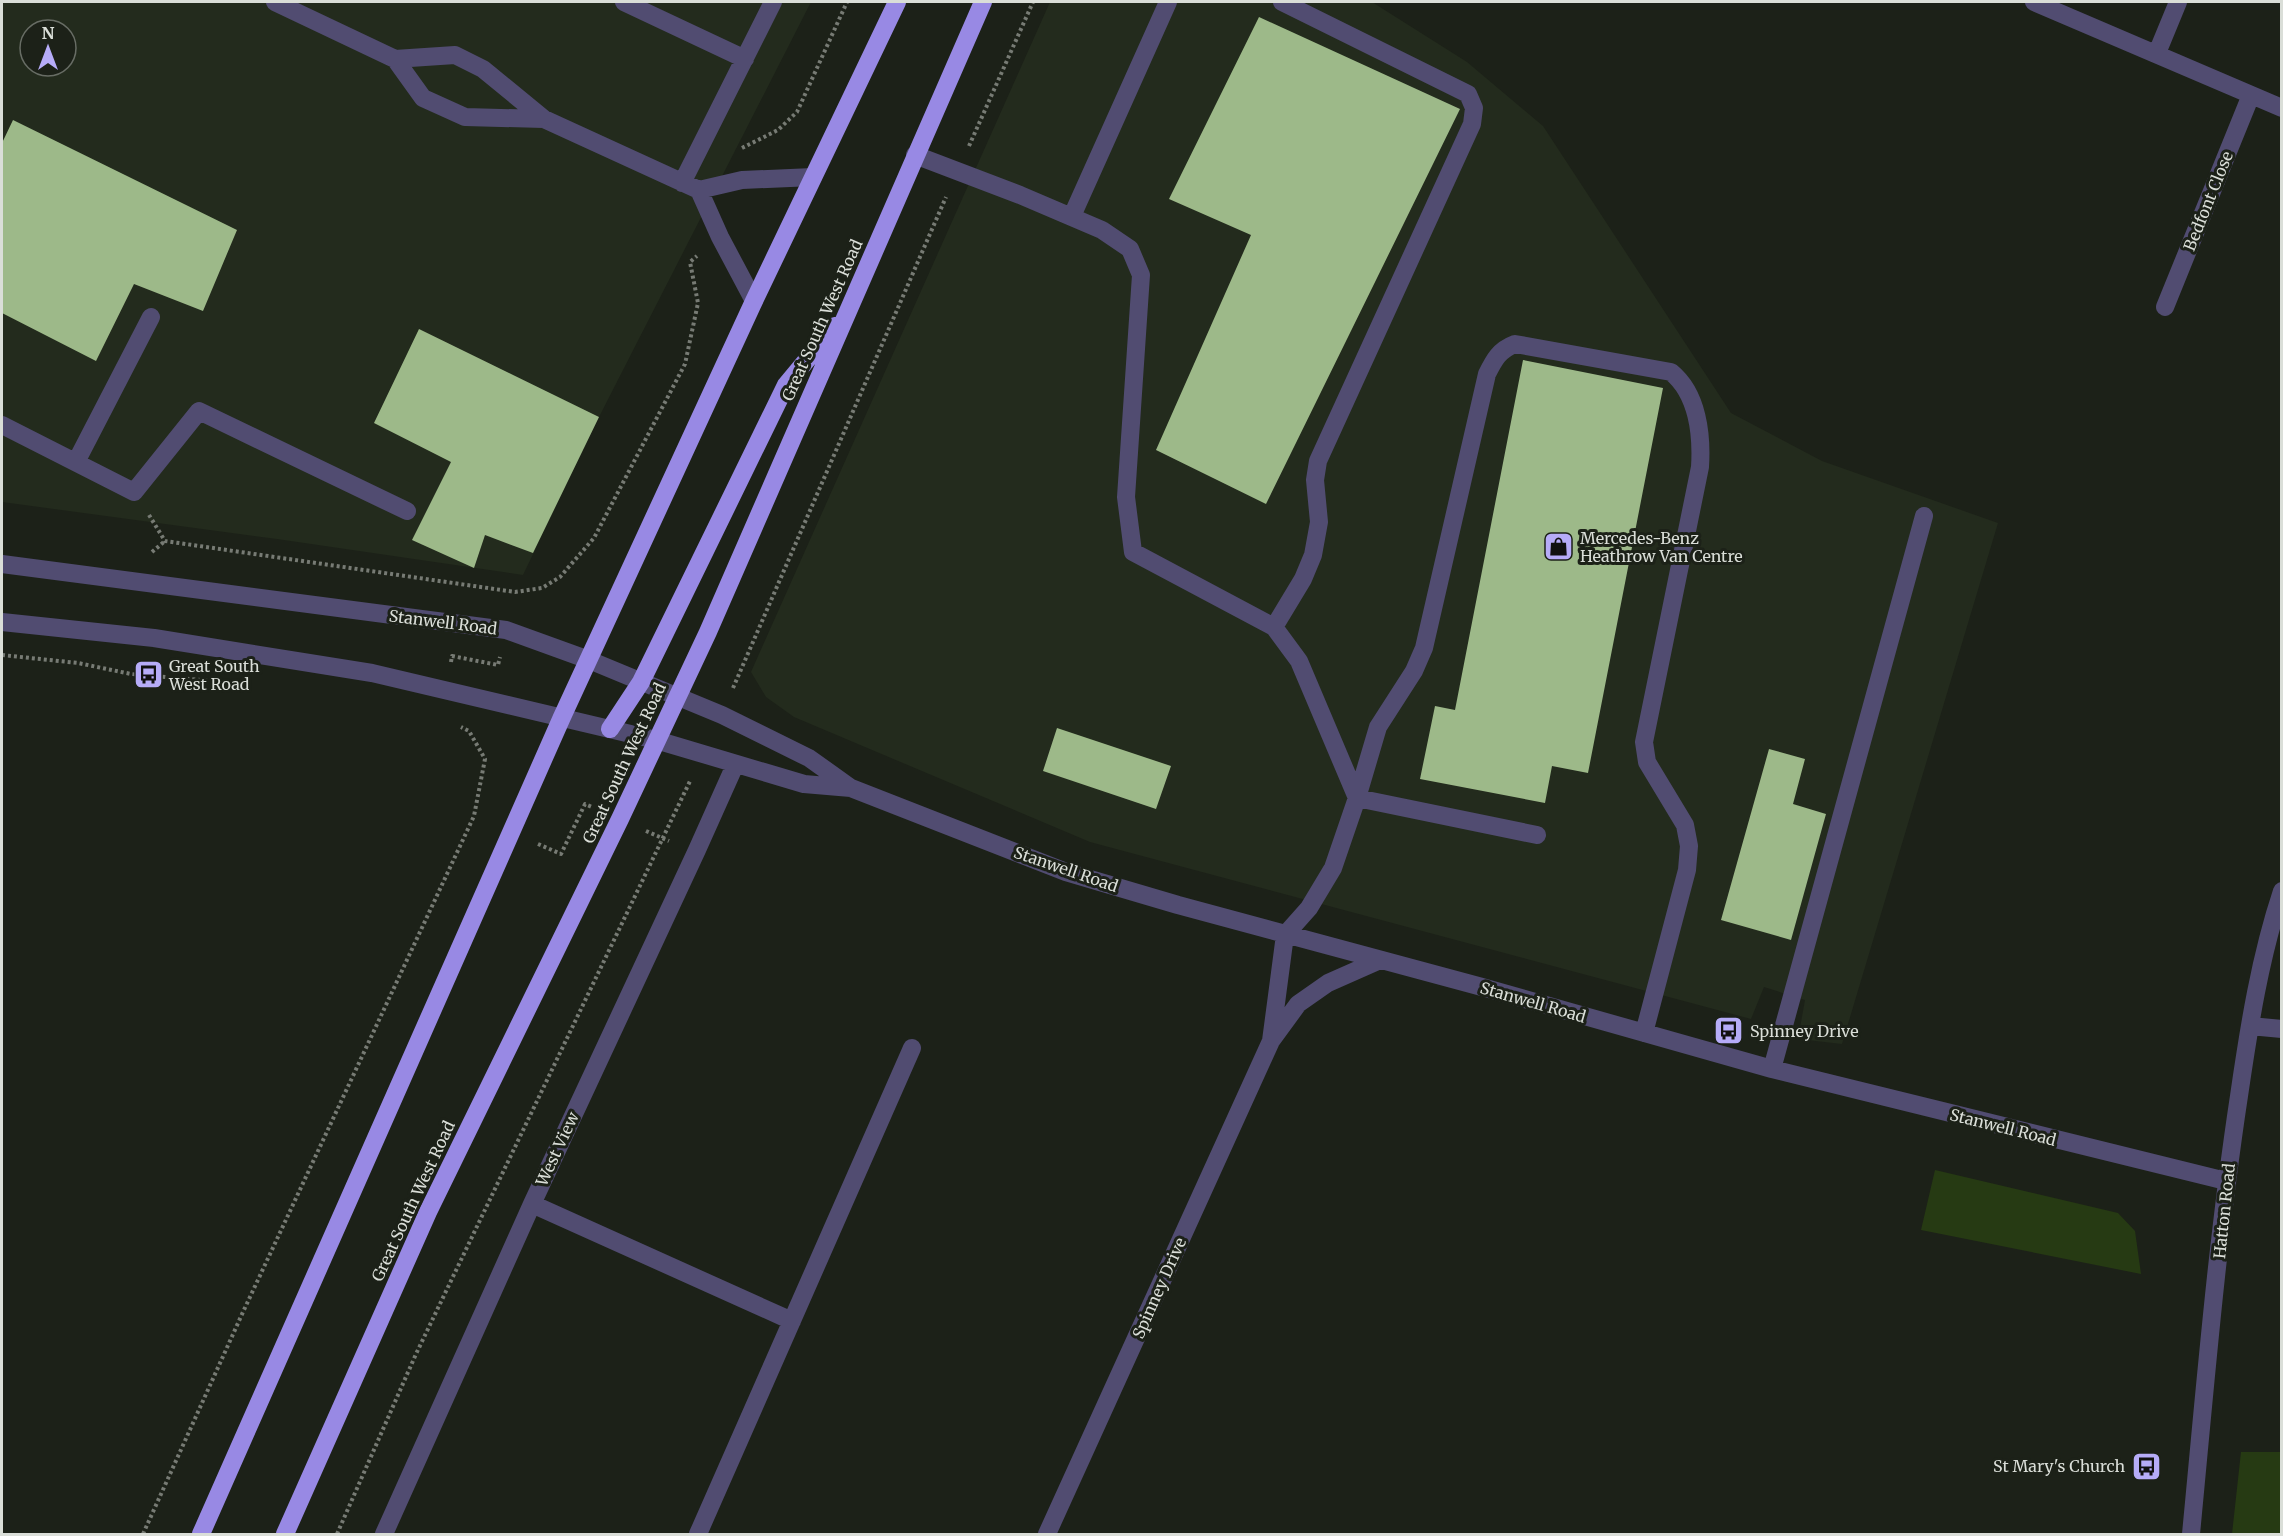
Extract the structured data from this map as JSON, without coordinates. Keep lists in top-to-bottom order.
{
  "streets": {
    "highway": ["Great South West Road"],
    "street": [
      "Bedfont Close",
      "Stanwell Road",
      "West View",
      "Hatton Road",
      "Spinney Drive"
    ]
  },
  "crossings": [
    ["Great South West Road", "Stanwell Road"],
    ["Stanwell Road", "West View"],
    ["Stanwell Road", "Hatton Road"],
    ["Stanwell Road", "Spinney Drive"]
  ],
  "places": {
    "shop": ["Mercedes-Benz Heathrow Van Centre"],
    "bus stop": ["Great South West Road", "Spinney Drive", "St Mary's Church"]
  },
  "north": "top"
}
